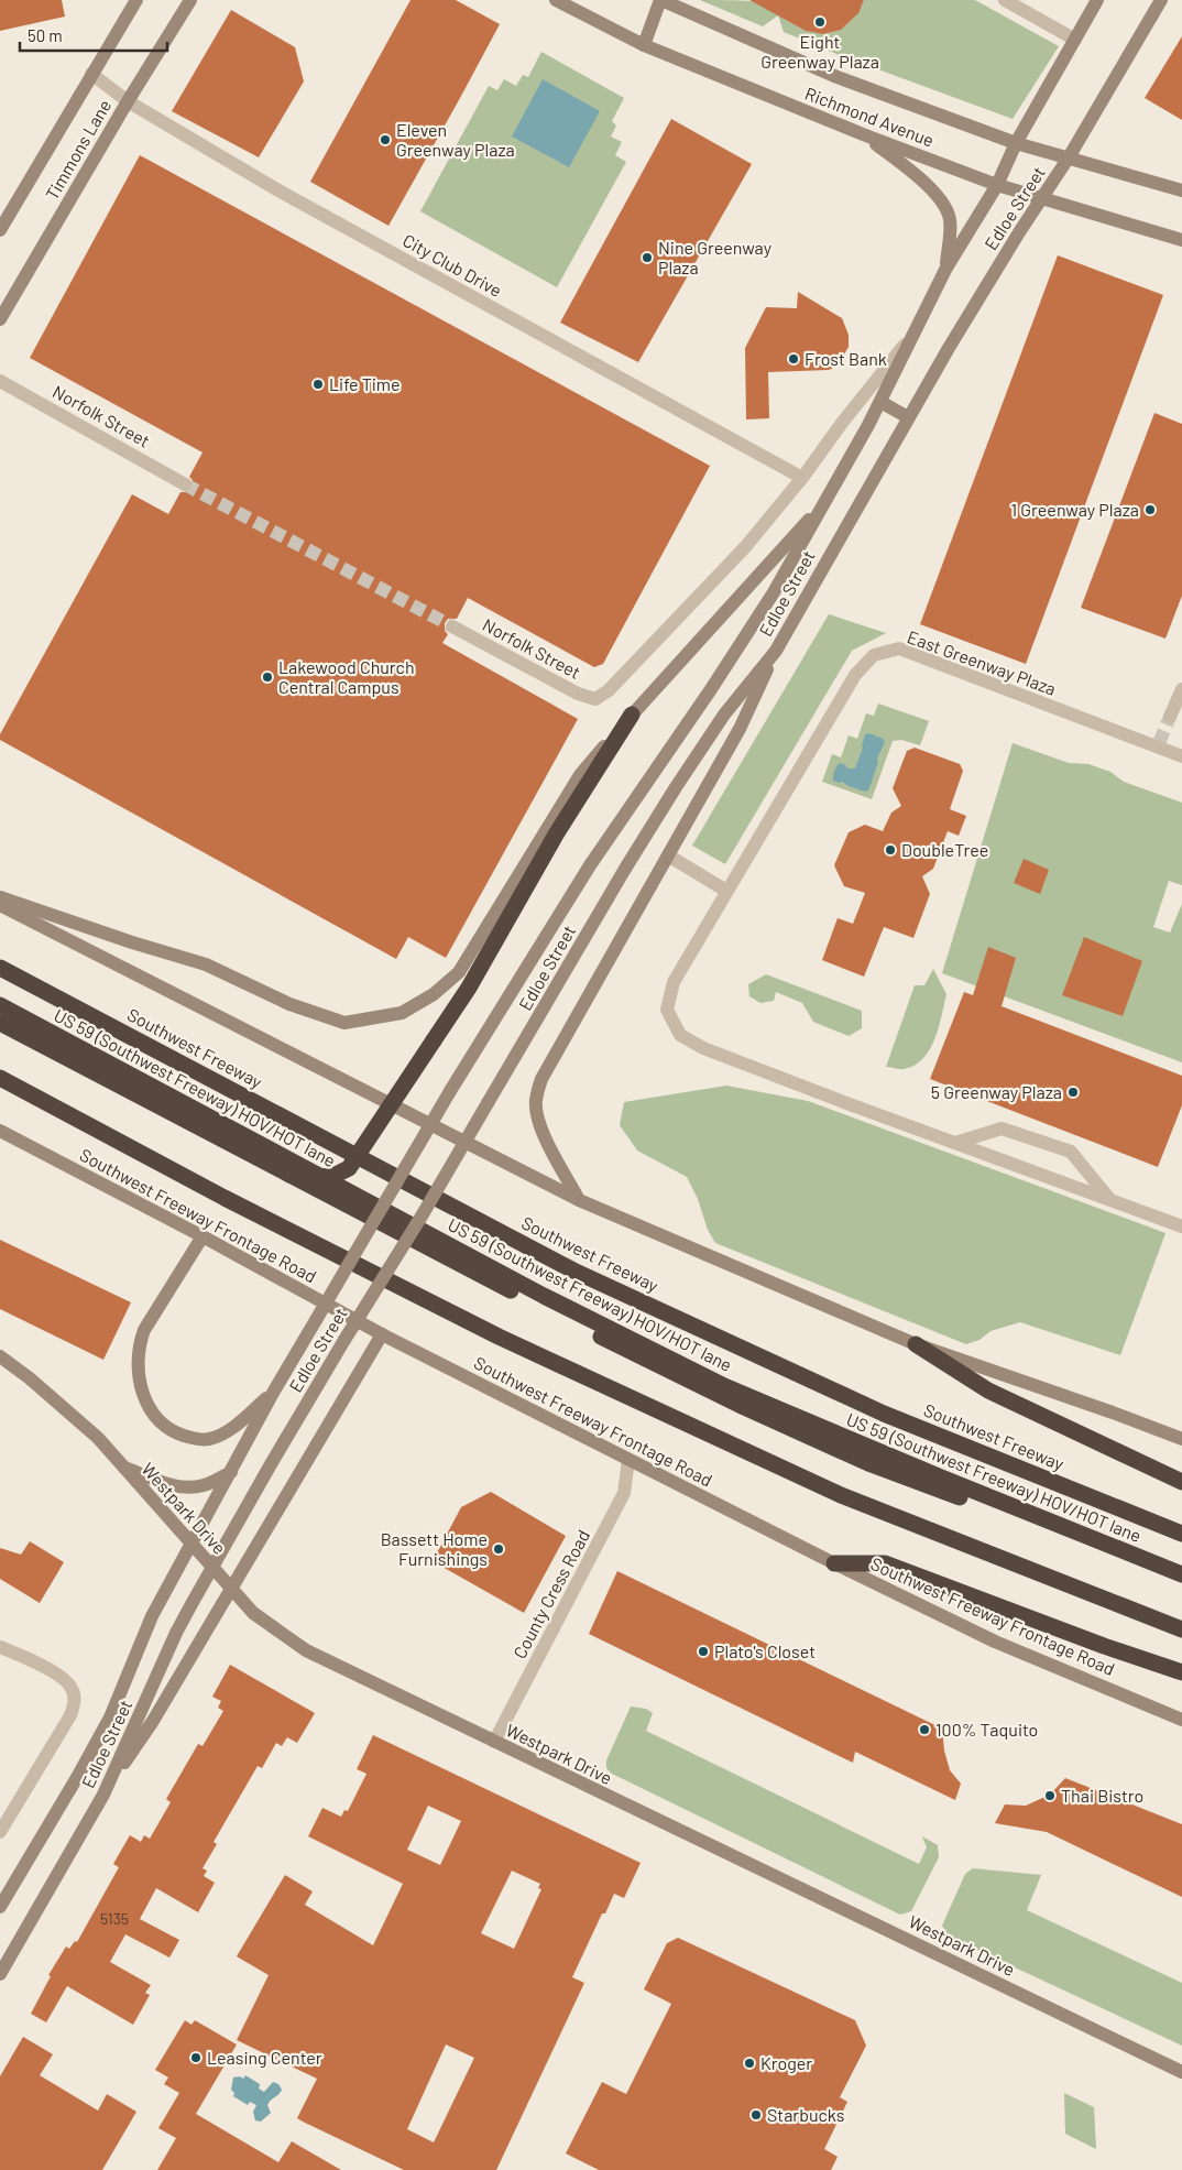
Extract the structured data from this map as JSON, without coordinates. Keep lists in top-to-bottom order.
{
  "streets": {
    "highway": ["Southwest Freeway", "US 59 (Southwest Freeway) HOV/HOT lane"],
    "main road": [
      "Richmond Avenue",
      "Timmons Lane",
      "Edloe Street",
      "Southwest Freeway Frontage Road",
      "Westpark Drive"
    ],
    "street": [
      "City Club Drive",
      "Norfolk Street",
      "East Greenway Plaza",
      "County Cress Road"
    ]
  },
  "crossings": [
    ["Richmond Avenue", "Edloe Street"],
    ["Timmons Lane", "City Club Drive"],
    ["Edloe Street", "City Club Drive"],
    ["Edloe Street", "Norfolk Street"],
    ["Edloe Street", "Westpark Drive"],
    ["Southwest Freeway Frontage Road", "County Cress Road"],
    ["Westpark Drive", "County Cress Road"]
  ],
  "places": [
    "Eight Greenway Plaza",
    "Eleven Greenway Plaza",
    "Nine Greenway Plaza",
    "Frost Bank",
    "Life Time",
    "1 Greenway Plaza",
    "Lakewood Church Central Campus",
    "DoubleTree",
    "5 Greenway Plaza",
    "Bassett Home Furnishings",
    "Plato's Closet",
    "100% Taquito",
    "Thai Bistro",
    "Leasing Center",
    "Kroger",
    "Starbucks"
  ],
  "house_numbers": ["5135"],
  "scale_bar": "50 m"
}
